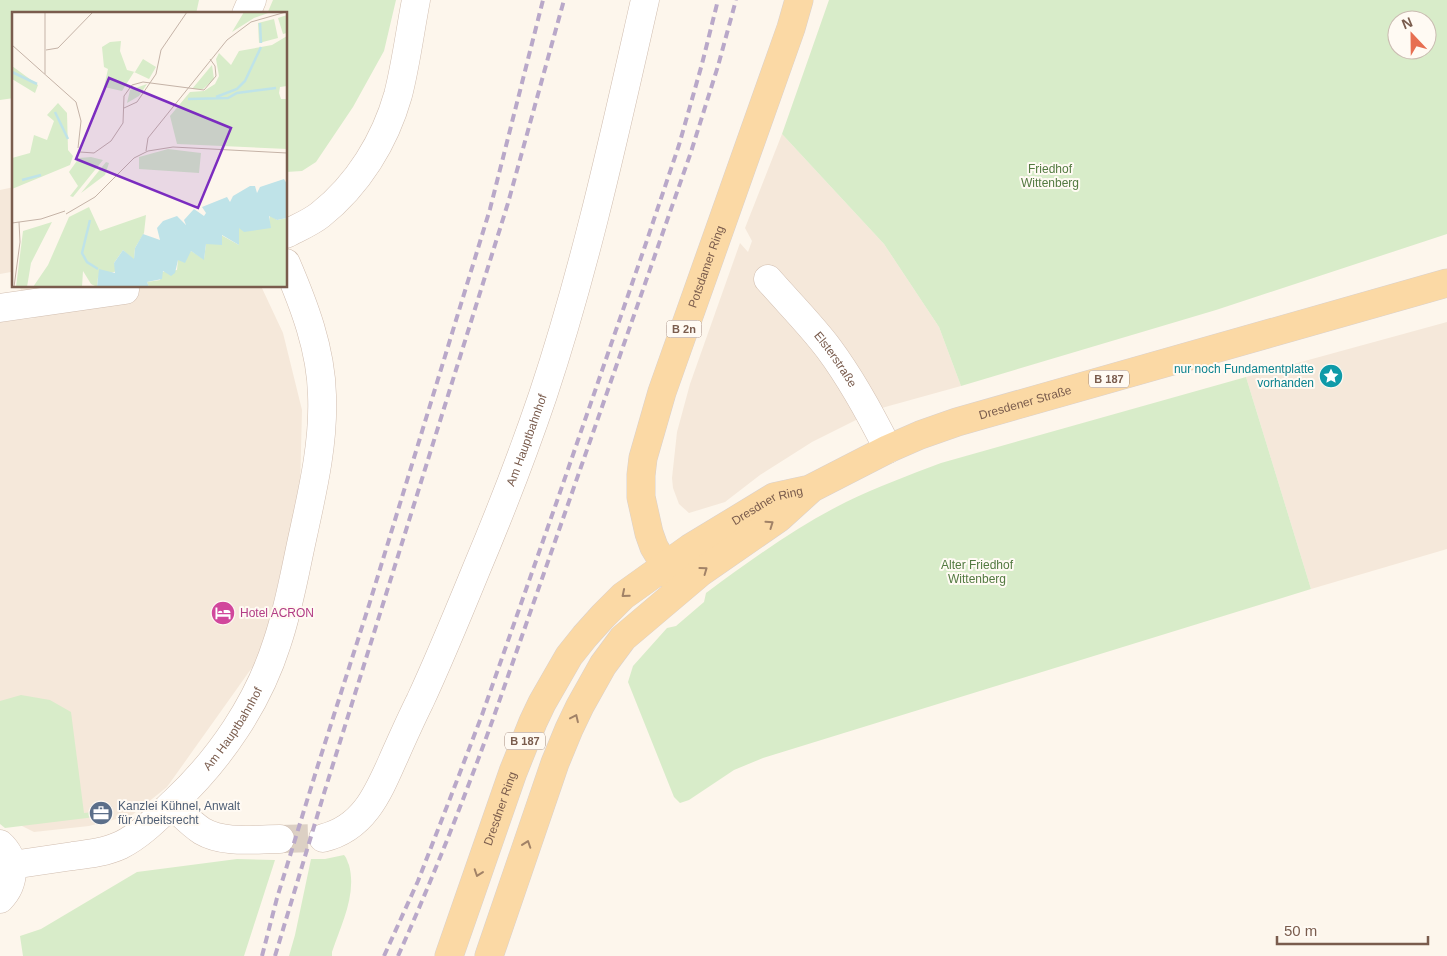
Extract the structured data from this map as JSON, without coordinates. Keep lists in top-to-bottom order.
{
  "streets": {
    "main road": [
      "Potsdamer Ring",
      "B 2n",
      "B 187",
      "Dresdener Straße",
      "Dresdner Ring"
    ],
    "street": ["Elsterstraße", "Am Hauptbahnhof"]
  },
  "crossings": [
    ["Potsdamer Ring", "Dresdner Ring"],
    ["Elsterstraße", "Dresdener Straße"],
    ["Dresdener Straße", "Dresdner Ring"]
  ],
  "parks": ["Friedhof Wittenberg", "Alter Friedhof Wittenberg"],
  "places": {
    "place": ["nur noch Fundamentplatte vorhanden"],
    "hotel": ["Hotel ACRON"],
    "office": ["Kanzlei Kühnel, Anwalt für Arbeitsrecht"]
  },
  "scale_bar": "50 m",
  "north": "top"
}
